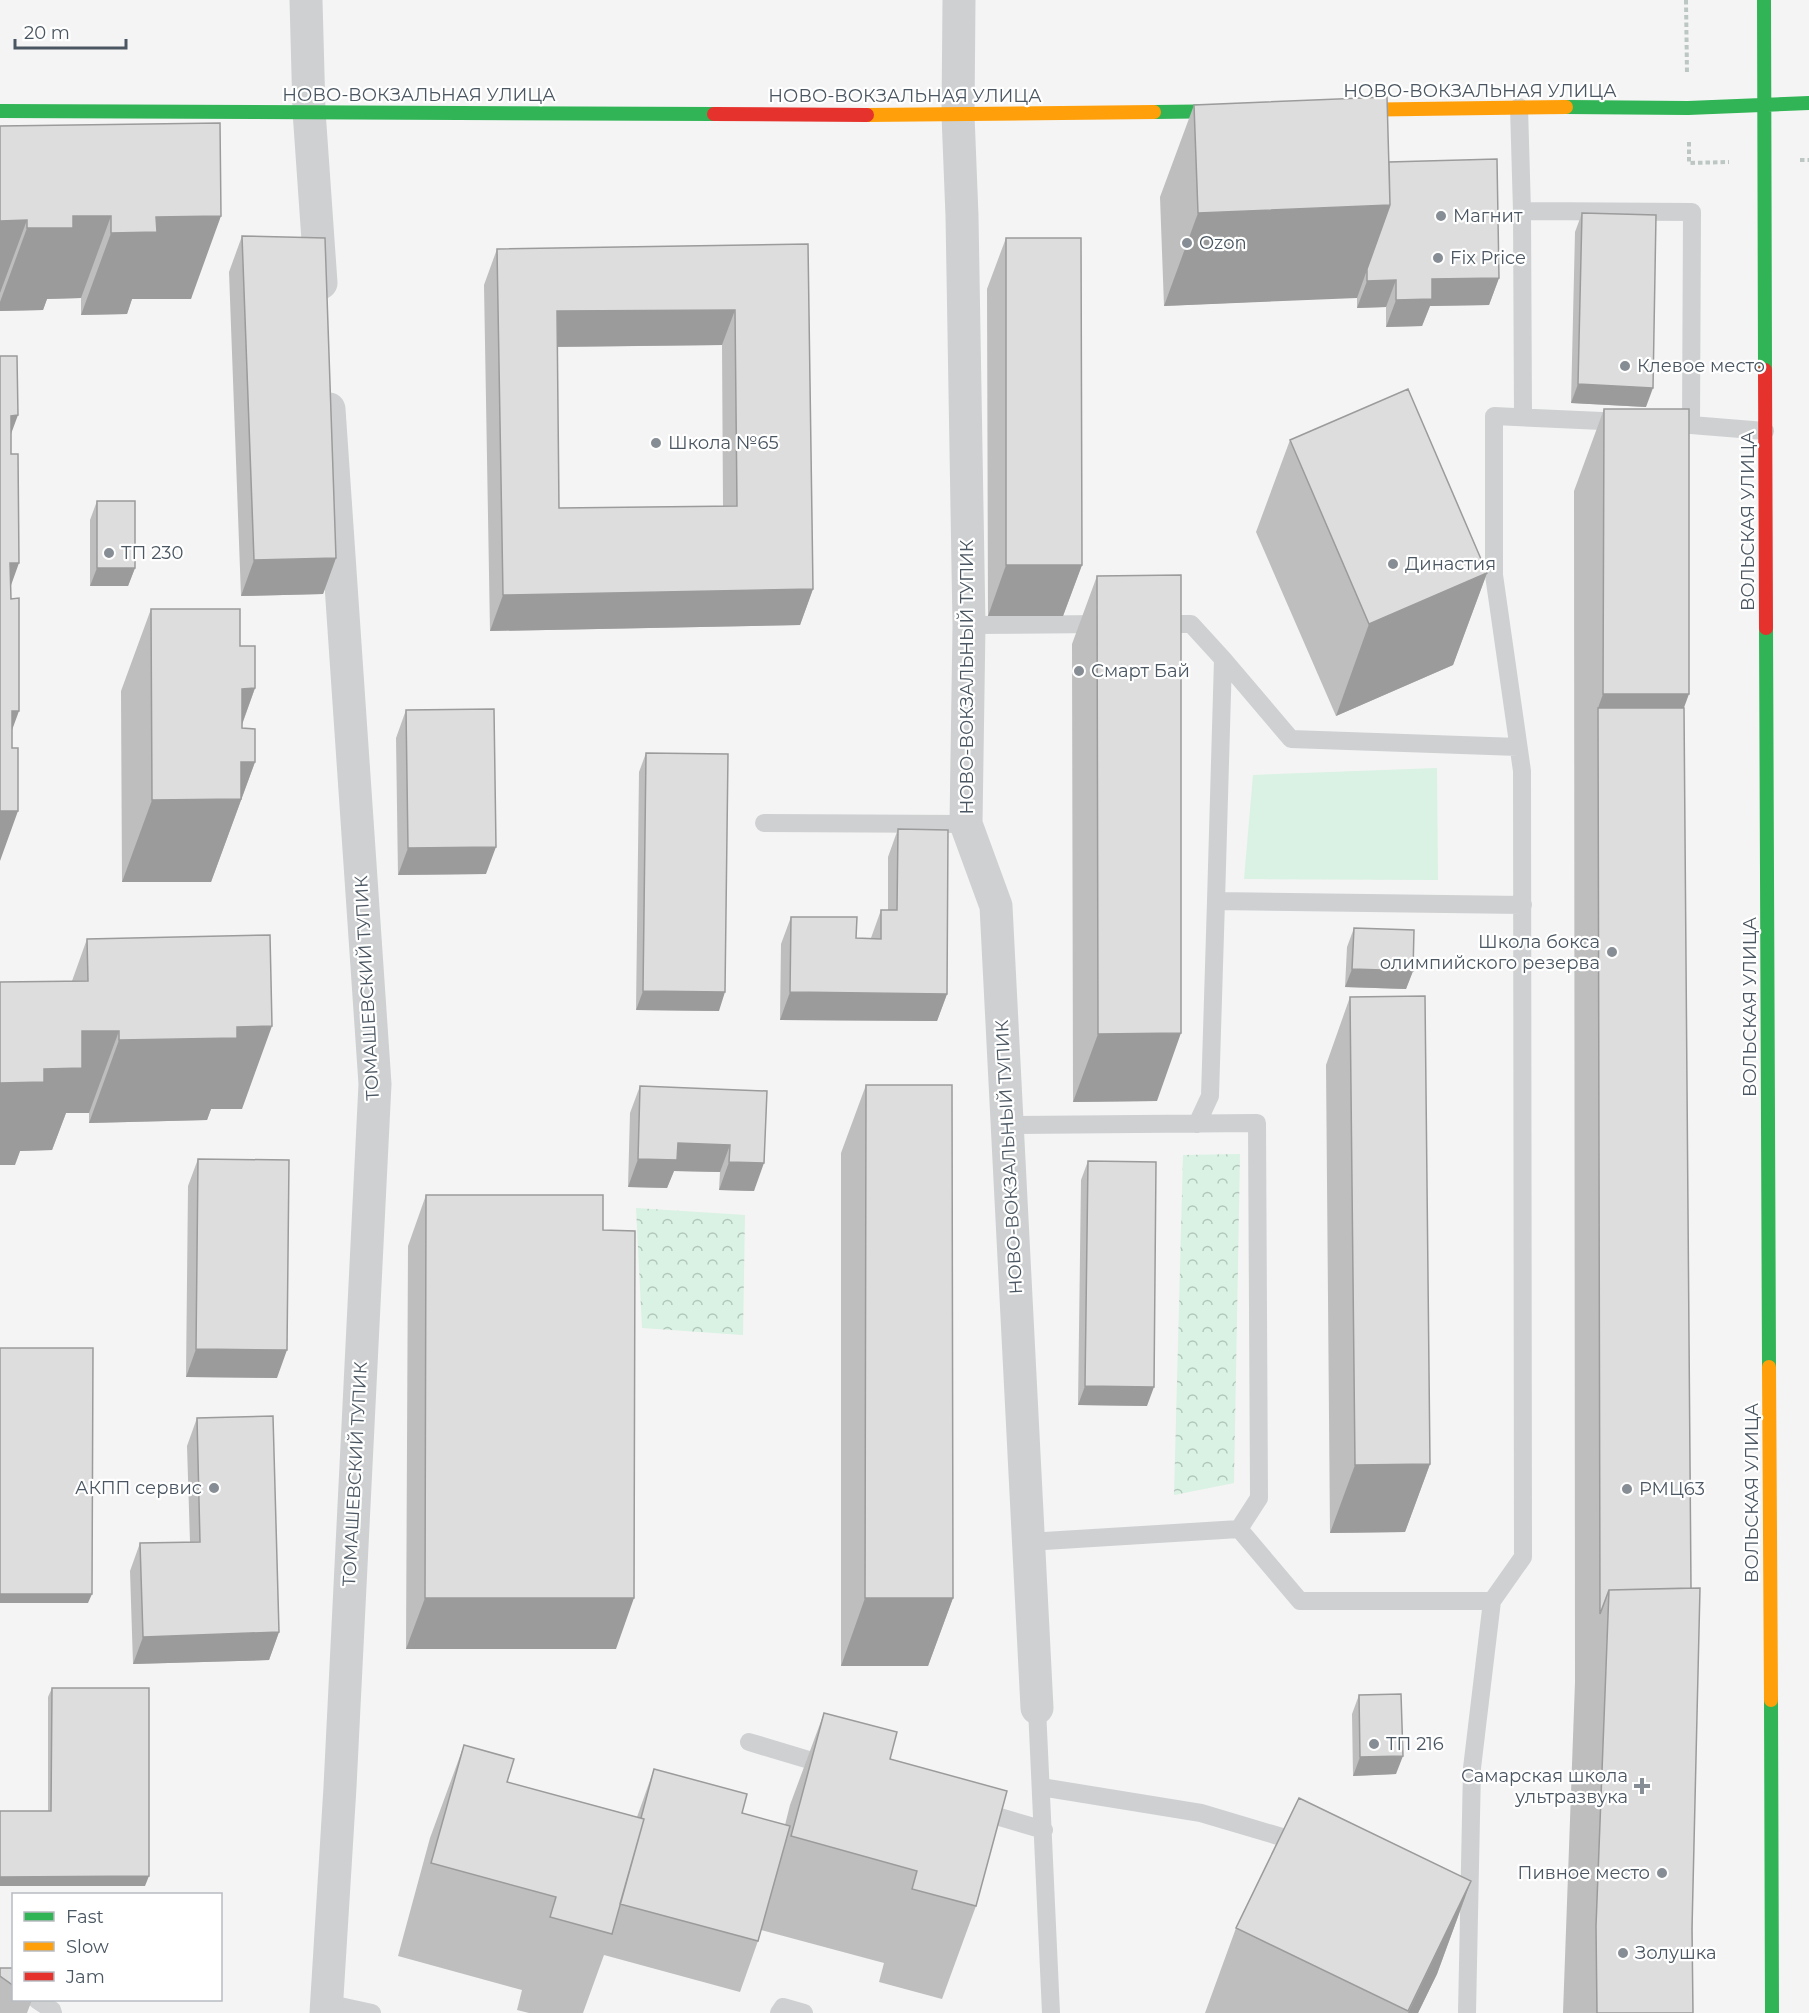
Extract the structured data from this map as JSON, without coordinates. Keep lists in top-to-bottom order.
{
  "streets": {
    "main road": ["НОВО-ВОКЗАЛЬНАЯ УЛИЦА", "ВОЛЬСКАЯ УЛИЦА"],
    "street": ["НОВО-ВОКЗАЛЬНЫЙ ТУПИК", "ТОМАШЕВСКИЙ ТУПИК"]
  },
  "crossings": [
    ["НОВО-ВОКЗАЛЬНАЯ УЛИЦА", "ВОЛЬСКАЯ УЛИЦА"],
    ["НОВО-ВОКЗАЛЬНАЯ УЛИЦА", "НОВО-ВОКЗАЛЬНЫЙ ТУПИК"]
  ],
  "places": {
    "other": [
      "Магнит",
      "Ozon",
      "Fix Price",
      "Клевое место",
      "Школа №65",
      "ТП 230",
      "Династия",
      "Смарт Бай",
      "Школа бокса олимпийского резерва",
      "АКПП сервис",
      "РМЦ63",
      "ТП 216",
      "Пивное место",
      "Золушка"
    ],
    "health": ["Самарская школа ультразвука"]
  },
  "legend": ["Fast", "Slow", "Jam"],
  "scale_bar": "20 m"
}
